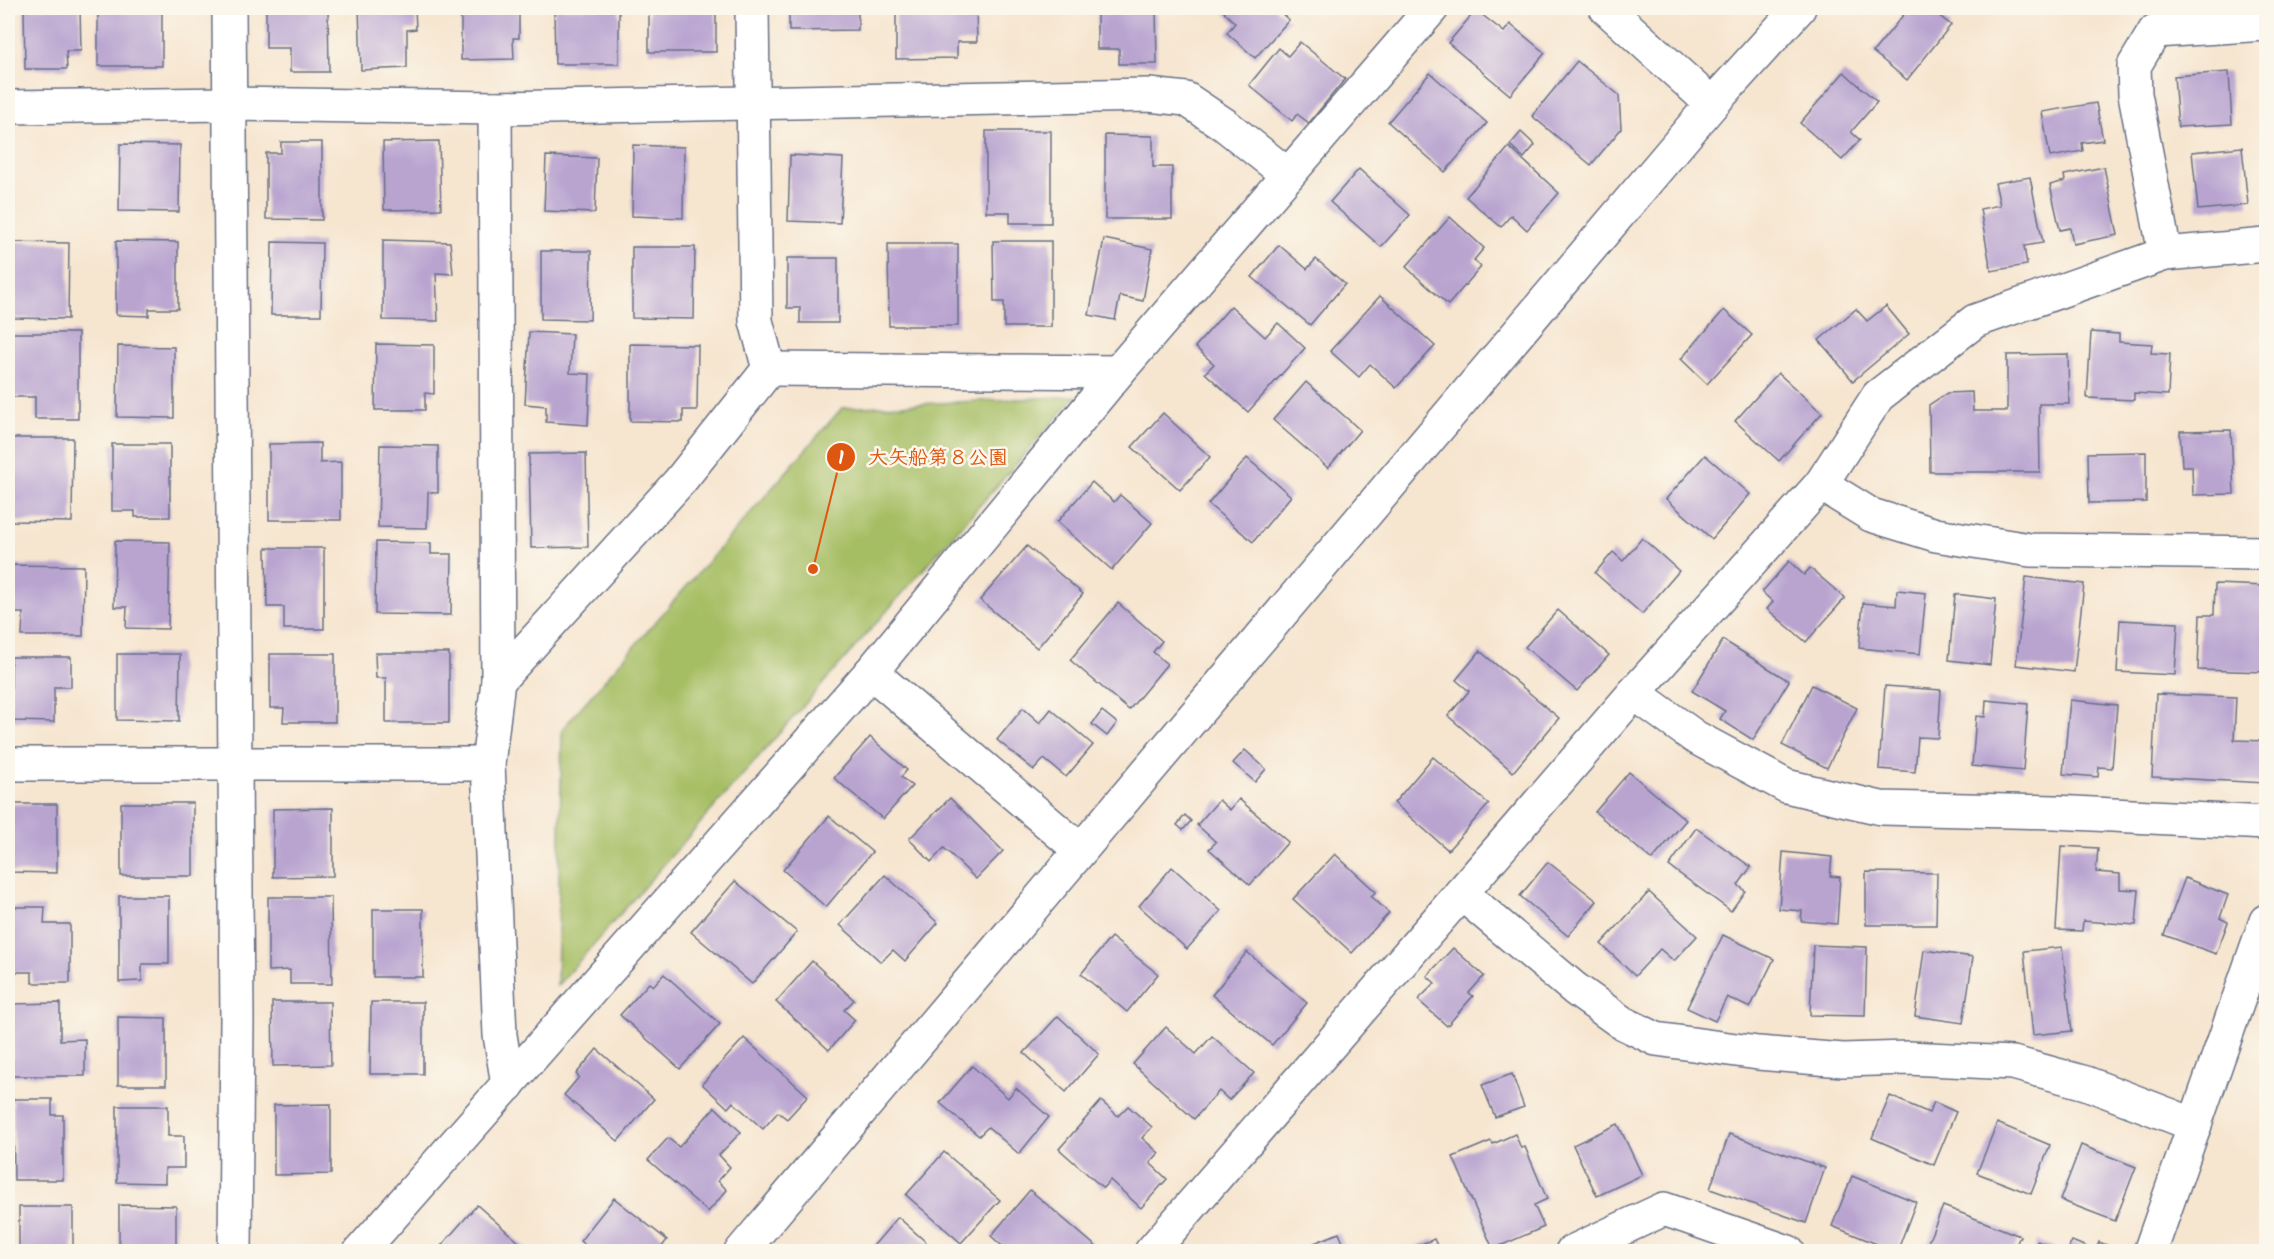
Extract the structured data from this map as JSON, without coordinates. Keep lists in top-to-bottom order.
{
  "places": ["大矢船第８公園"]
}
